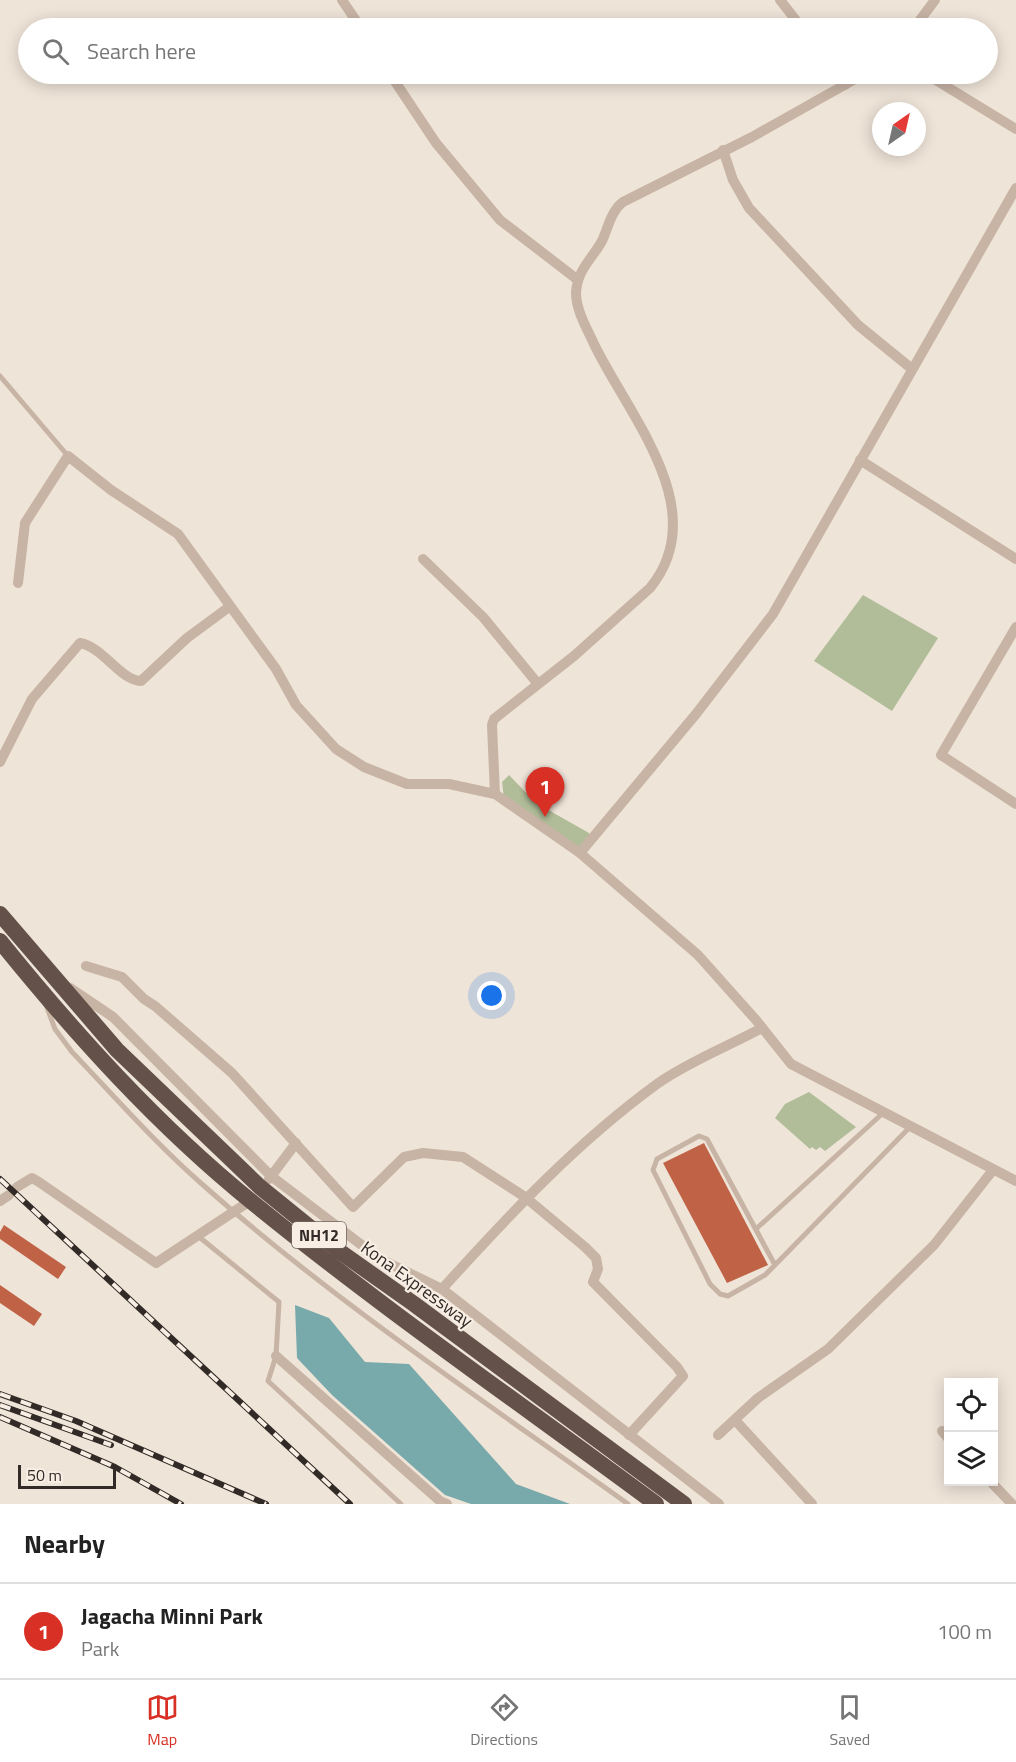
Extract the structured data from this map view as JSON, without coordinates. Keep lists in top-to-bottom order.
{
  "streets": {
    "highway": ["NH12", "Kona Expressway"]
  },
  "scale_bar": "50 m",
  "north": "top right",
  "page": {
    "search": "Search here",
    "pins": "1",
    "scale": "50 m",
    "heading": "Nearby",
    "list": [
      {
        "mark": "1",
        "name": "Jagacha Minni Park",
        "note": "Park",
        "value": "100 m"
      }
    ],
    "nav": ["Map", "Directions", "Saved"]
  }
}
